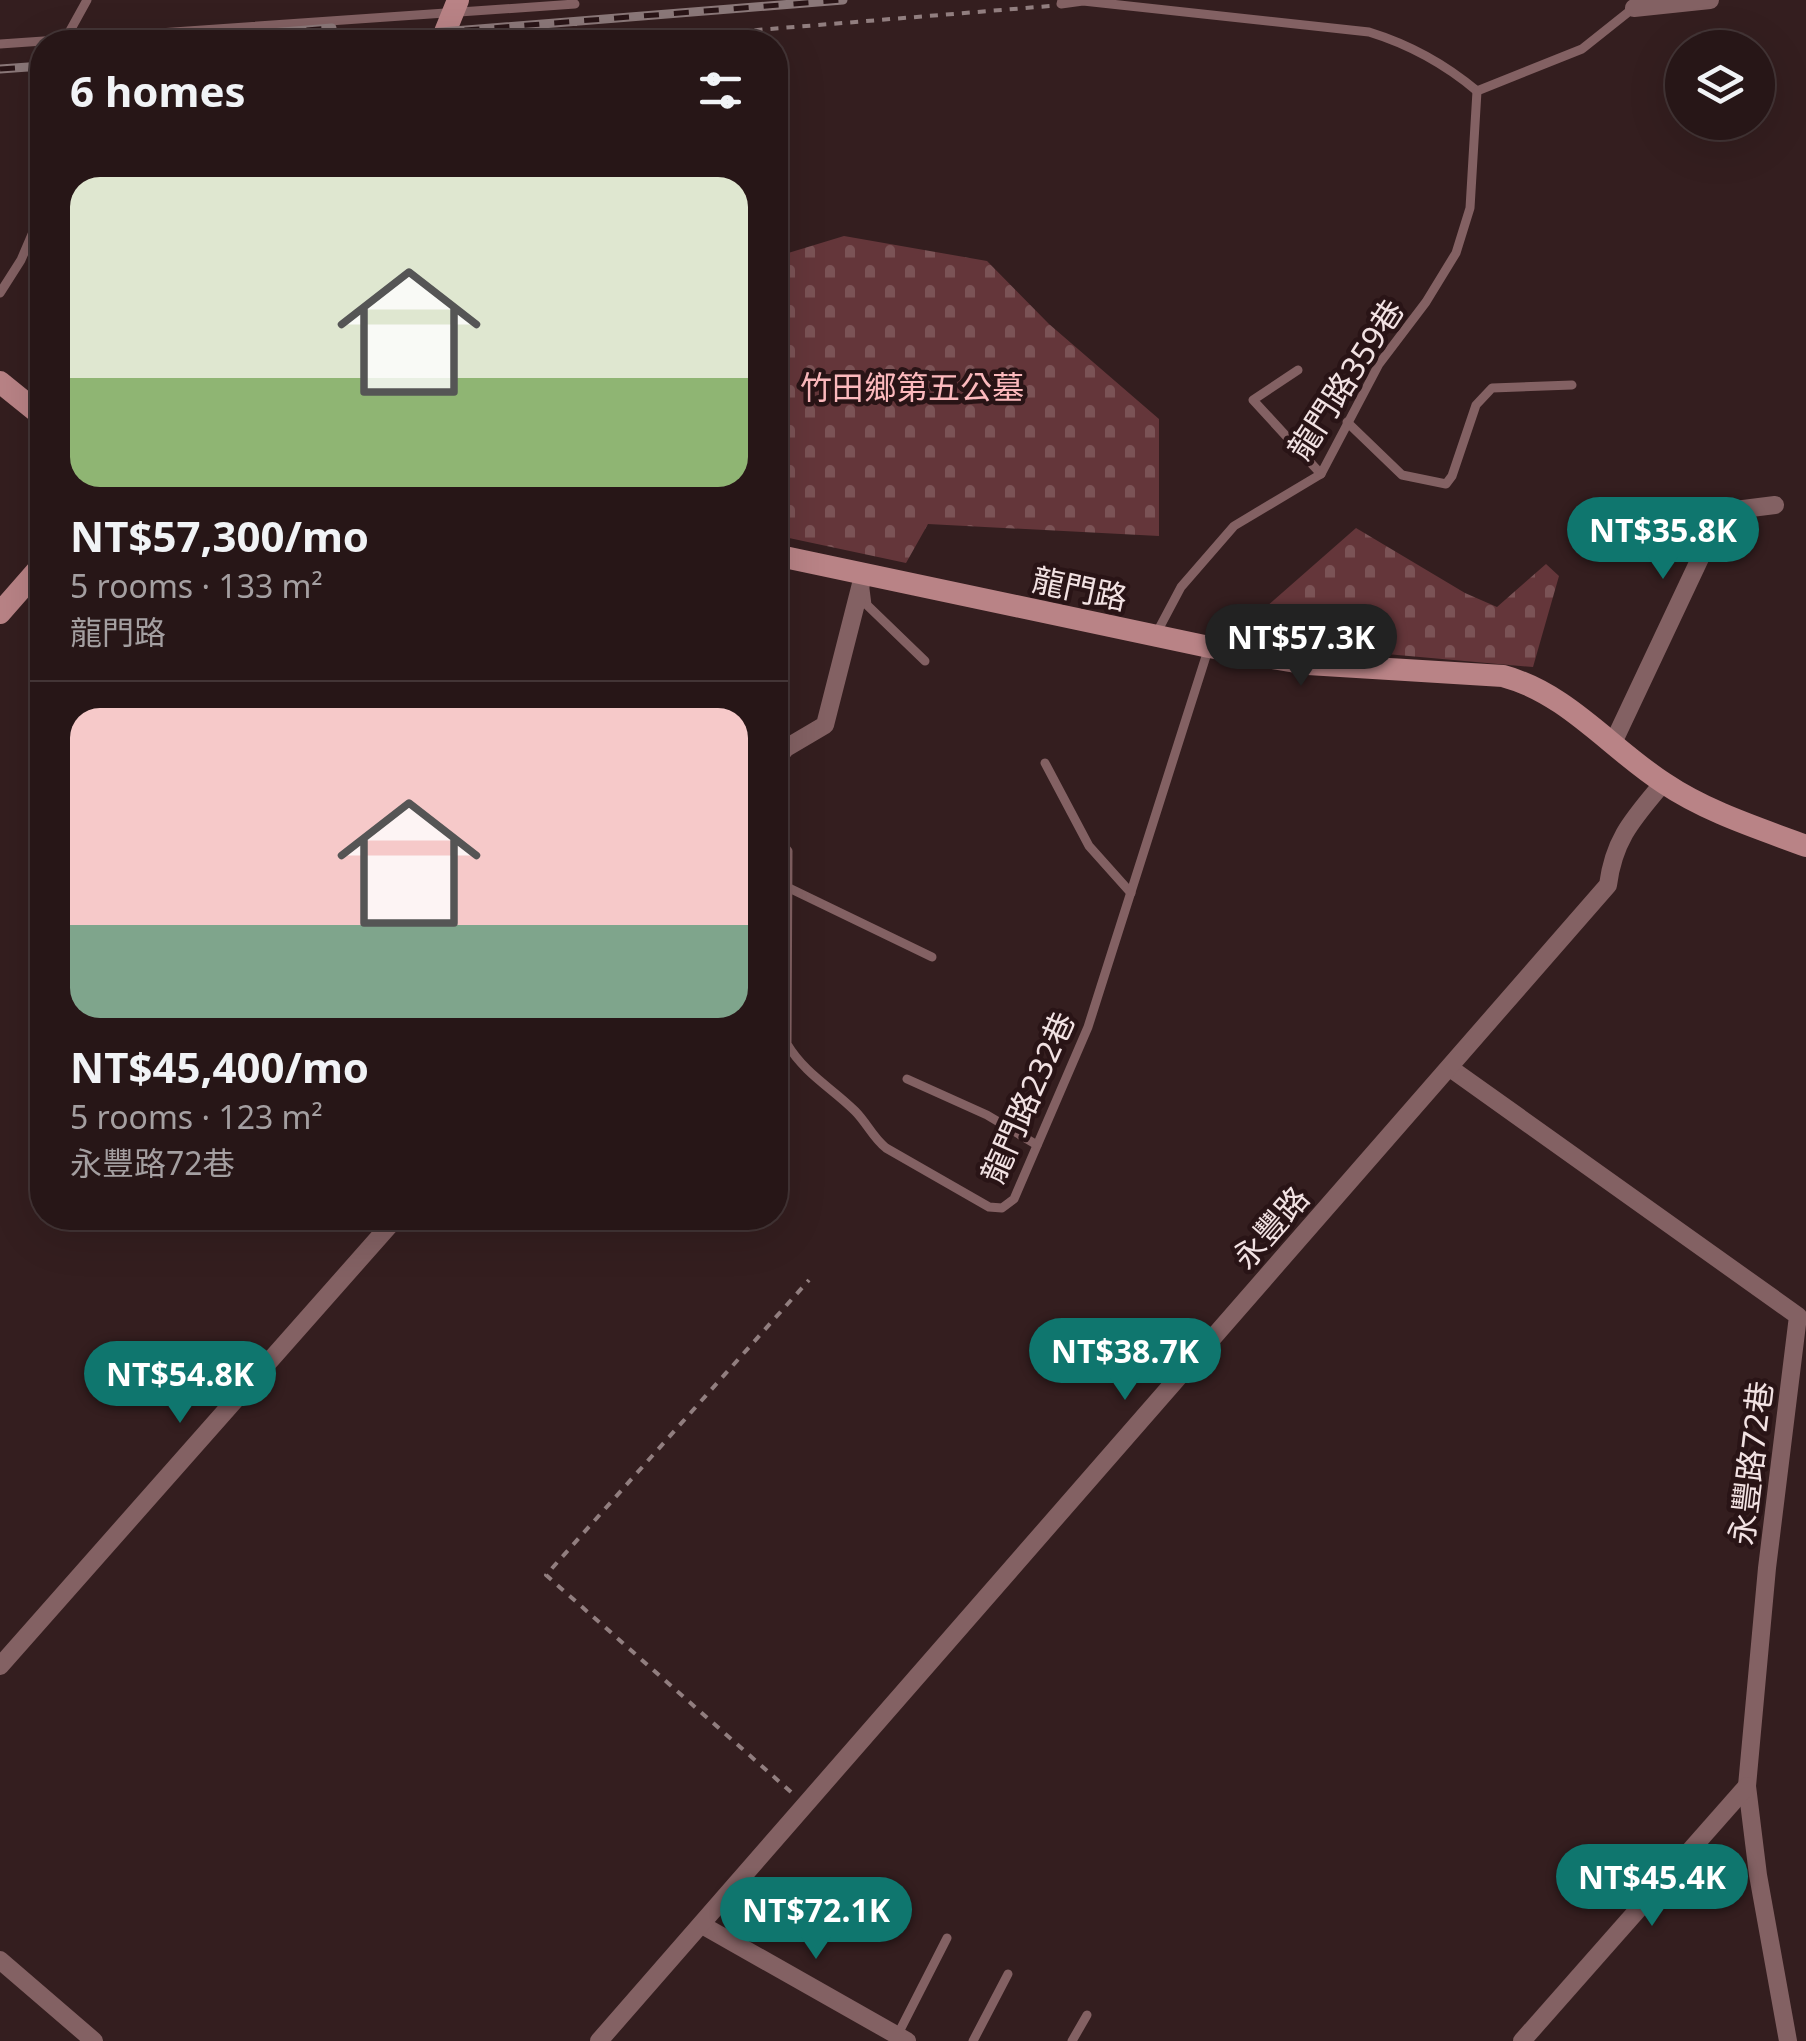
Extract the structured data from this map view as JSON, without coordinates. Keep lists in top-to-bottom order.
{
  "streets": {
    "street": ["龍門路", "永豐路", "永豐路72巷"],
    "lane": ["龍門路359巷", "龍門路232巷"]
  },
  "crossings": [
    ["龍門路359巷", "龍門路"],
    ["龍門路", "龍門路232巷"],
    ["龍門路", "永豐路"],
    ["永豐路", "永豐路72巷"]
  ],
  "parks": ["竹田鄉第五公墓"],
  "page": {
    "heading": "6 homes",
    "list": [
      {
        "name": "NT$57,300/mo",
        "note": "5 rooms · 133 m² · 龍門路"
      },
      {
        "name": "NT$45,400/mo",
        "note": "5 rooms · 123 m² · 永豐路72巷"
      }
    ],
    "price": [
      "NT$35.8K",
      "NT$57.3K",
      "NT$38.7K",
      "NT$54.8K",
      "NT$45.4K",
      "NT$72.1K"
    ]
  }
}
